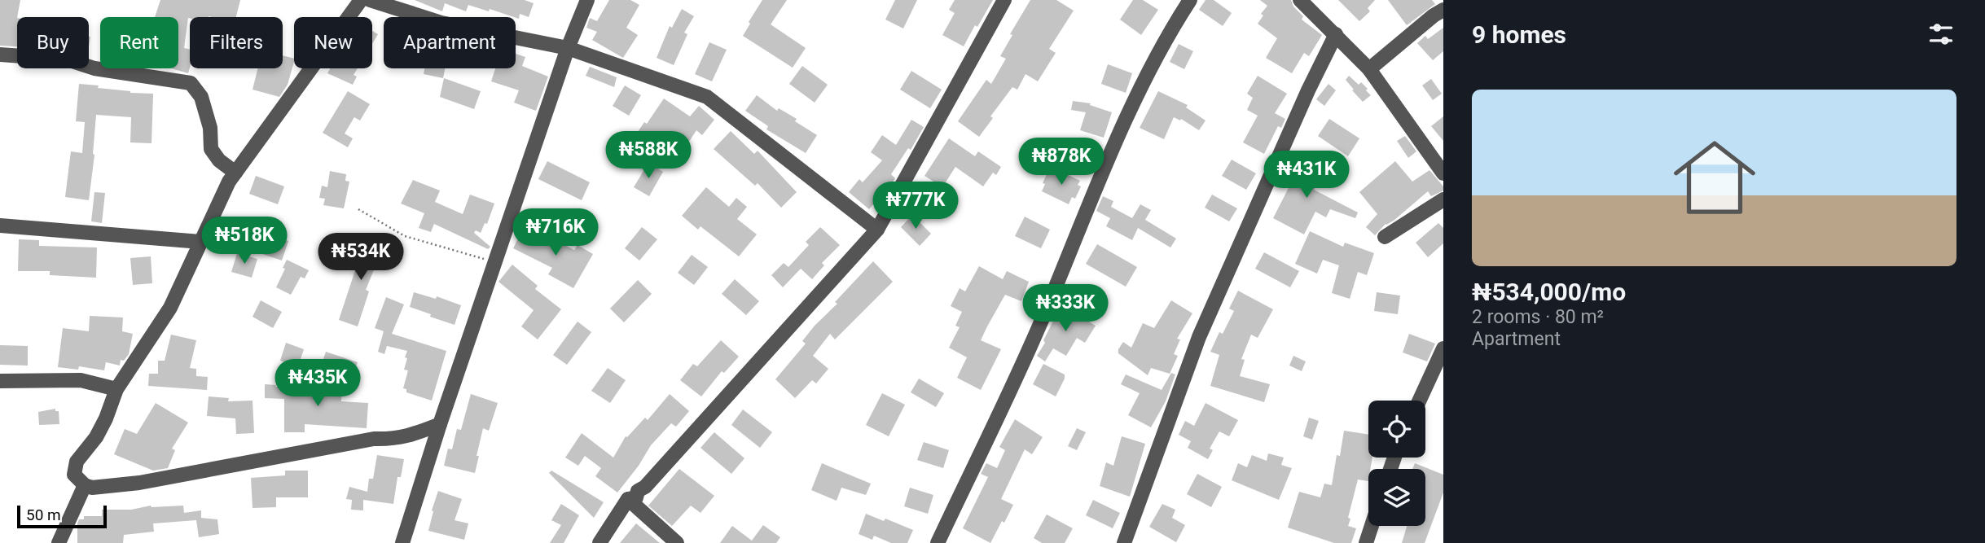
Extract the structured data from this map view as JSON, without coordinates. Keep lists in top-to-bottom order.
{
  "scale_bar": "50 m",
  "page": {
    "heading": "9 homes",
    "chip": [
      "Buy",
      "Rent",
      "Filters",
      "New",
      "Apartment"
    ],
    "list": [
      {
        "name": "₦534,000/mo",
        "note": "2 rooms · 80 m² · Apartment"
      }
    ],
    "price": [
      "₦588K",
      "₦878K",
      "₦431K",
      "₦777K",
      "₦716K",
      "₦518K",
      "₦534K",
      "₦333K",
      "₦435K"
    ],
    "scale": "50 m"
  }
}
